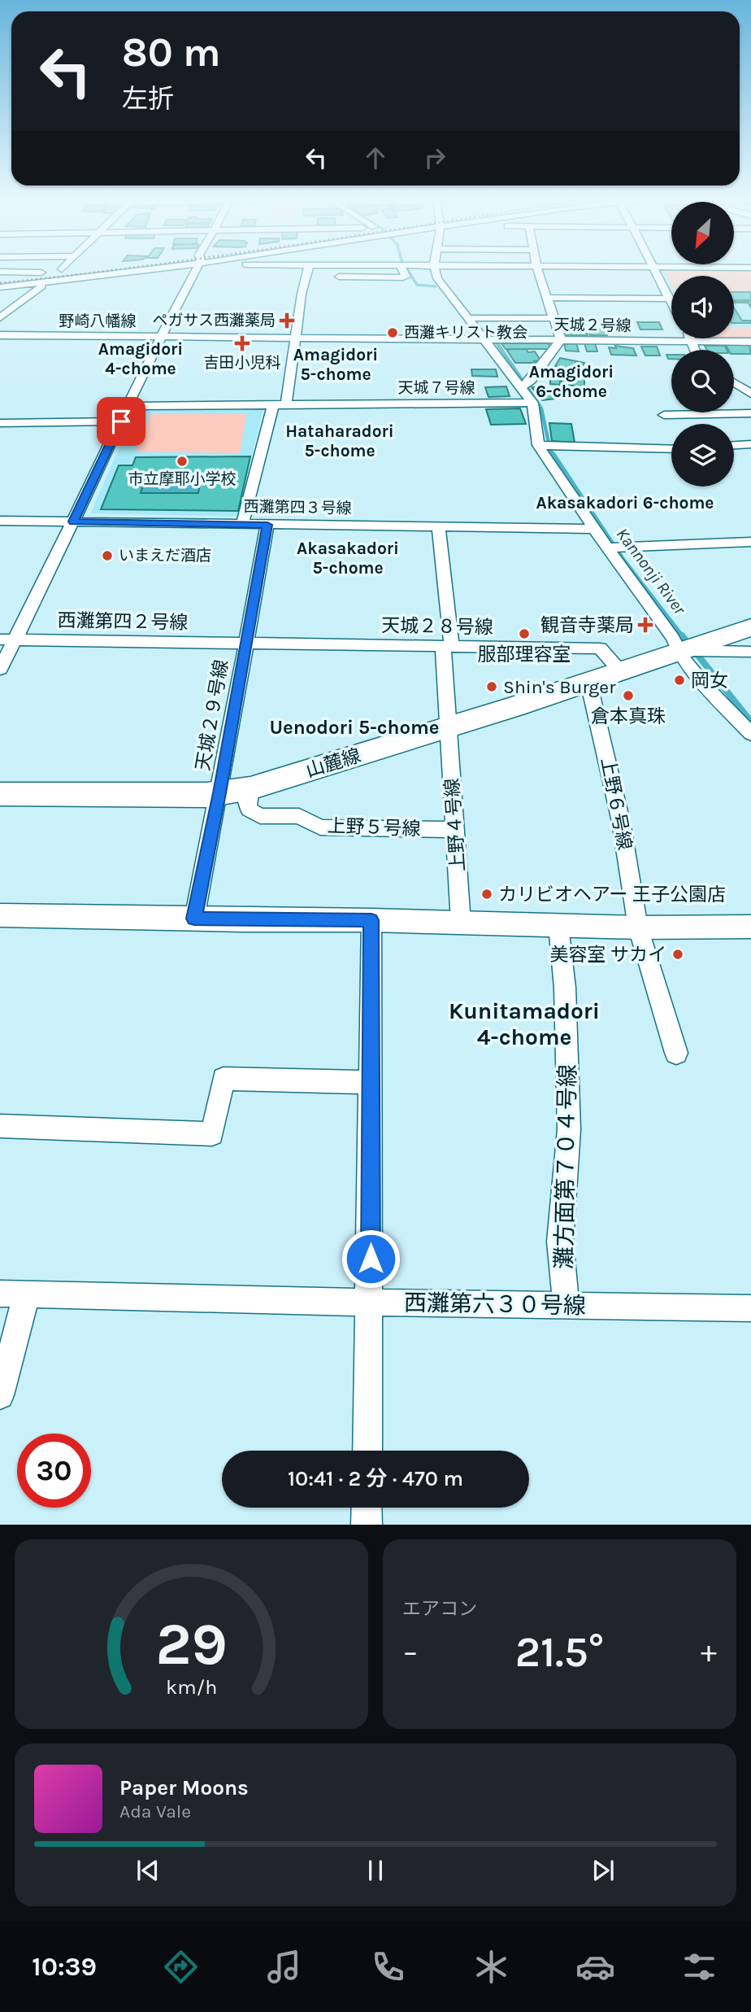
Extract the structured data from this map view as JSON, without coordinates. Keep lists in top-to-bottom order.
{
  "streets": {
    "main road": ["山麓線"],
    "street": [
      "野崎八幡線",
      "天城２号線",
      "天城７号線",
      "西灘第四３号線",
      "西灘第四２号線",
      "天城２８号線",
      "天城２９号線",
      "上野６号線",
      "上野４号線",
      "上野５号線",
      "灘方面第７０４号線",
      "西灘第六３０号線"
    ]
  },
  "crossings": [
    ["野崎八幡線", "天城２号線"],
    ["西灘第四３号線", "天城２９号線"],
    ["西灘第四３号線", "上野４号線"],
    ["西灘第四２号線", "天城２８号線"],
    ["西灘第四２号線", "天城２９号線"],
    ["天城２８号線", "天城２９号線"],
    ["天城２８号線", "山麓線"],
    ["天城２８号線", "上野４号線"],
    ["天城２９号線", "山麓線"],
    ["山麓線", "上野６号線"],
    ["山麓線", "上野４号線"],
    ["山麓線", "上野５号線"],
    ["上野４号線", "上野５号線"],
    ["灘方面第７０４号線", "西灘第六３０号線"]
  ],
  "districts": [
    "Amagidori 4-chome",
    "Amagidori 5-chome",
    "Amagidori 6-chome",
    "Hataharadori 5-chome",
    "Akasakadori 6-chome",
    "Akasakadori 5-chome",
    "Uenodori 5-chome",
    "Kunitamadori 4-chome"
  ],
  "water": ["Kannonji River"],
  "places": {
    "health": ["ペガサス西灘薬局", "吉田小児科", "観音寺薬局"],
    "other": [
      "西灘キリスト教会",
      "市立摩耶小学校",
      "いまえだ酒店",
      "服部理容室",
      "岡女",
      "Shin's Burger",
      "倉本真珠",
      "カリビオヘアー 王子公園店",
      "美容室 サカイ"
    ]
  },
  "north": "bottom left",
  "page": {
    "turn": ["80 m", "左折"],
    "limit": "30",
    "trip": "10:41 · 2 分 · 470 m",
    "tile": "エアコン",
    "heat": ["−", "21.5°", "+"],
    "song": ["Paper Moons", "Ada Vale"],
    "tabs": "10:39",
    "gauge": ["29", "km/h"]
  }
}
